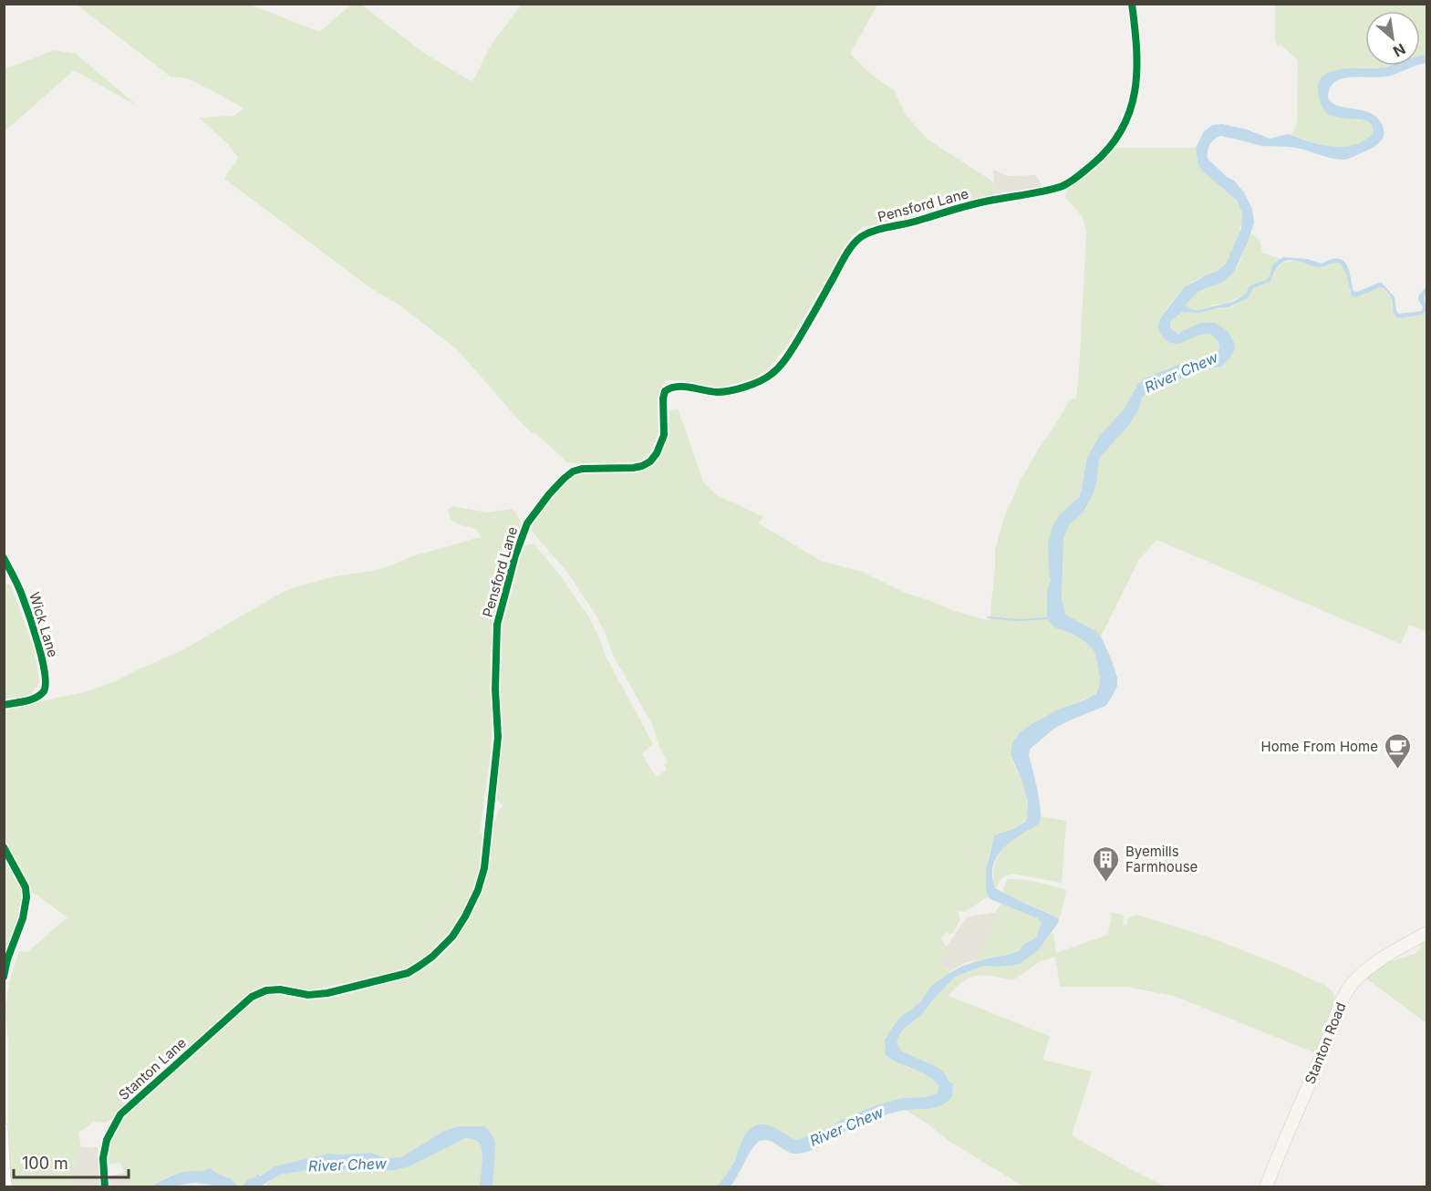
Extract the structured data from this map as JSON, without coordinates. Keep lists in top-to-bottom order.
{
  "streets": {
    "main road": ["Stanton Road"],
    "street": ["Pensford Lane", "Wick Lane", "Stanton Lane"]
  },
  "crossings": [
    ["Pensford Lane", "Stanton Lane"]
  ],
  "water": ["River Chew"],
  "places": {
    "cafe": ["Home From Home"],
    "building": ["Byemills Farmhouse"]
  },
  "scale_bar": "100 m",
  "north": "bottom right"
}
